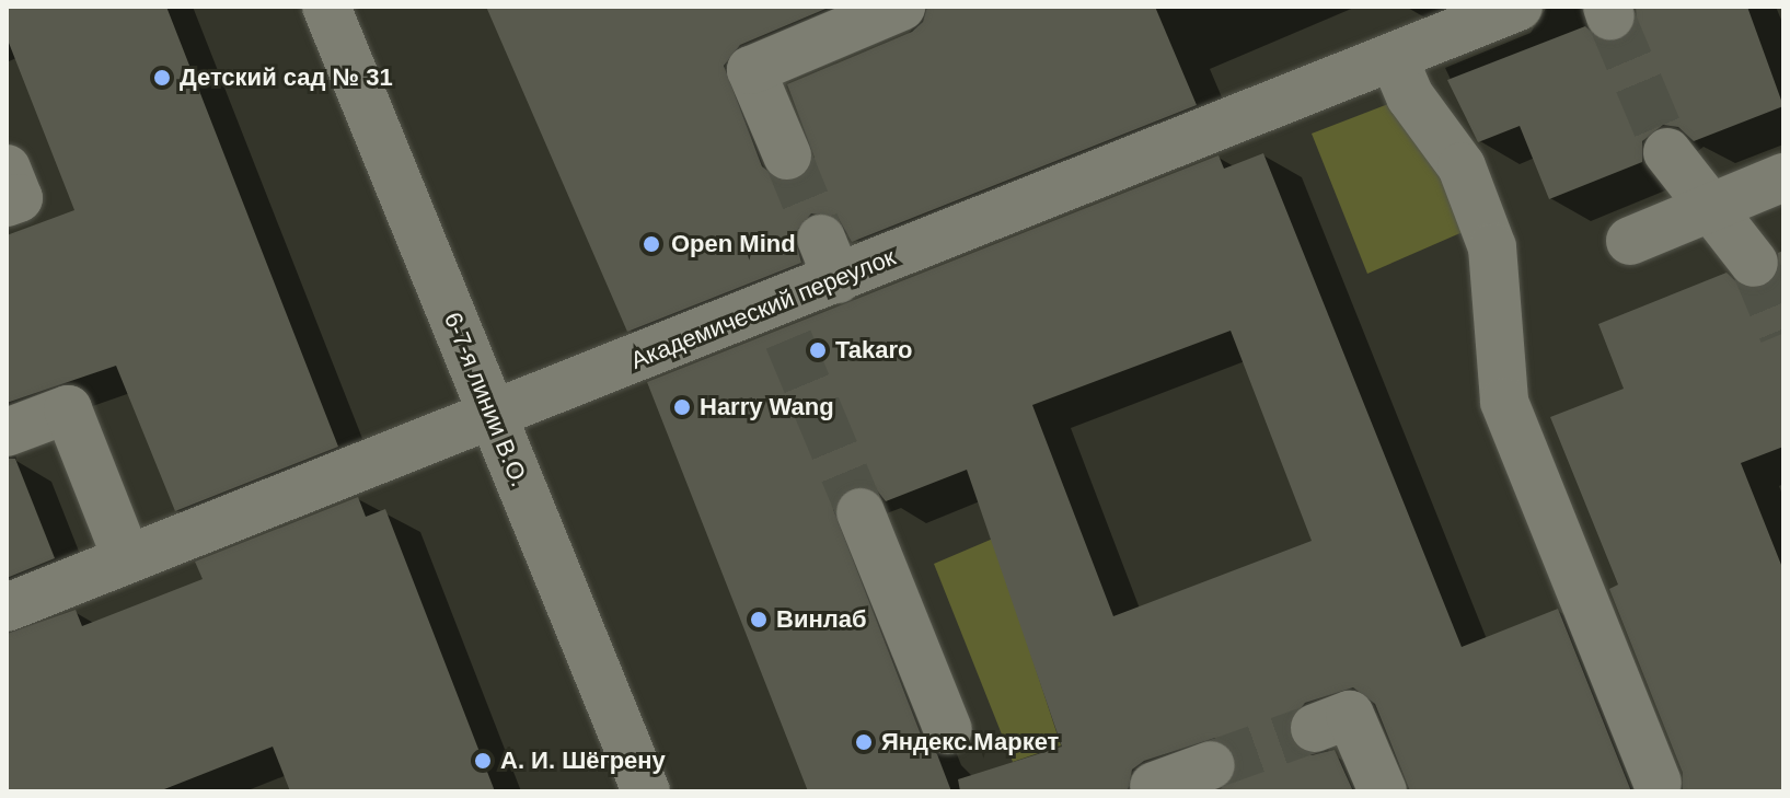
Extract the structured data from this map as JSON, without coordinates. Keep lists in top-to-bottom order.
{
  "streets": {
    "street": ["Академический переулок", "6-7-я линии В.О."]
  },
  "crossings": [
    ["Академический переулок", "6-7-я линии В.О."]
  ],
  "places": [
    "Детский сад № 31",
    "Open Mind",
    "Takaro",
    "Harry Wang",
    "Винлаб",
    "Яндекс.Маркет",
    "А. И. Шёгрену"
  ]
}
